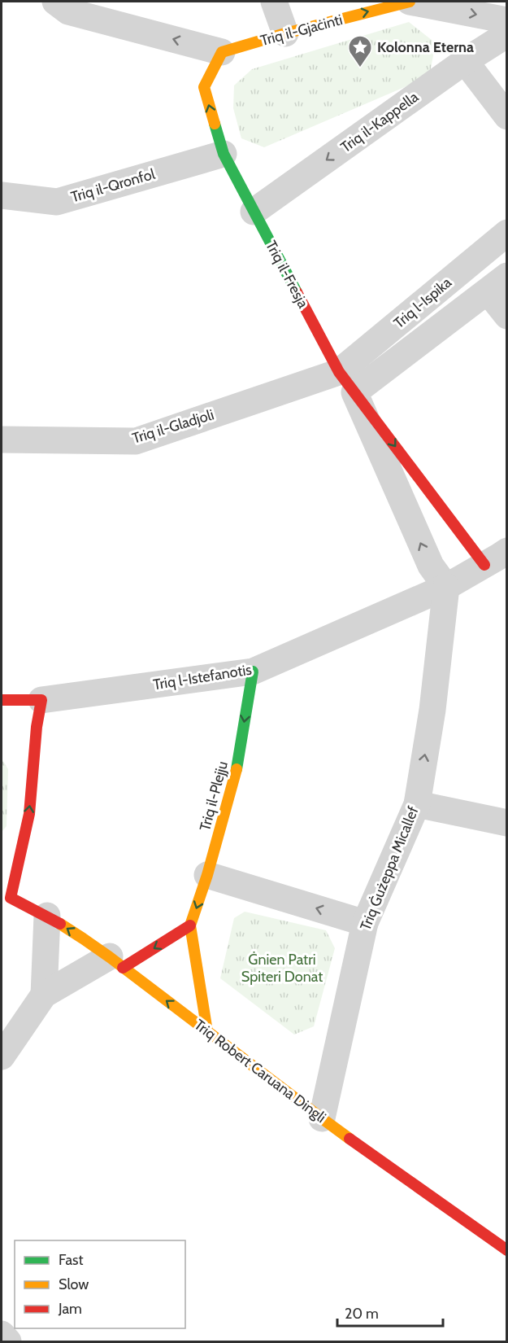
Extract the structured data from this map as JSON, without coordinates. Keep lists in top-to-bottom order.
{
  "streets": {
    "street": [
      "Triq il-Gjaċinti",
      "Triq il-Kappella",
      "Triq il-Qronfol",
      "Triq il-Fresja",
      "Triq l-Ispika",
      "Triq il-Gladjoli",
      "Triq l-Istefanotis",
      "Triq il-Plejju",
      "Triq Ġużeppa Micallef",
      "Triq Robert Caruana Dingli"
    ]
  },
  "crossings": [
    ["Triq il-Kappella", "Triq il-Fresja"],
    ["Triq il-Qronfol", "Triq il-Fresja"],
    ["Triq il-Fresja", "Triq l-Ispika"],
    ["Triq il-Fresja", "Triq il-Gladjoli"],
    ["Triq il-Fresja", "Triq l-Istefanotis"],
    ["Triq il-Fresja", "Triq Ġużeppa Micallef"],
    ["Triq l-Ispika", "Triq il-Gladjoli"],
    ["Triq l-Istefanotis", "Triq il-Plejju"],
    ["Triq l-Istefanotis", "Triq Ġużeppa Micallef"],
    ["Triq l-Istefanotis", "Triq Robert Caruana Dingli"],
    ["Triq il-Plejju", "Triq Robert Caruana Dingli"],
    ["Triq Ġużeppa Micallef", "Triq Robert Caruana Dingli"]
  ],
  "one_way": [
    "Triq il-Gjaċinti",
    "Triq il-Kappella",
    "Triq il-Plejju",
    "Triq Ġużeppa Micallef",
    "Triq Robert Caruana Dingli"
  ],
  "parks": ["Ġnien Patri Spiteri Donat"],
  "places": {
    "place": ["Kolonna Eterna"]
  },
  "legend": ["Fast", "Slow", "Jam"],
  "scale_bar": "20 m"
}
